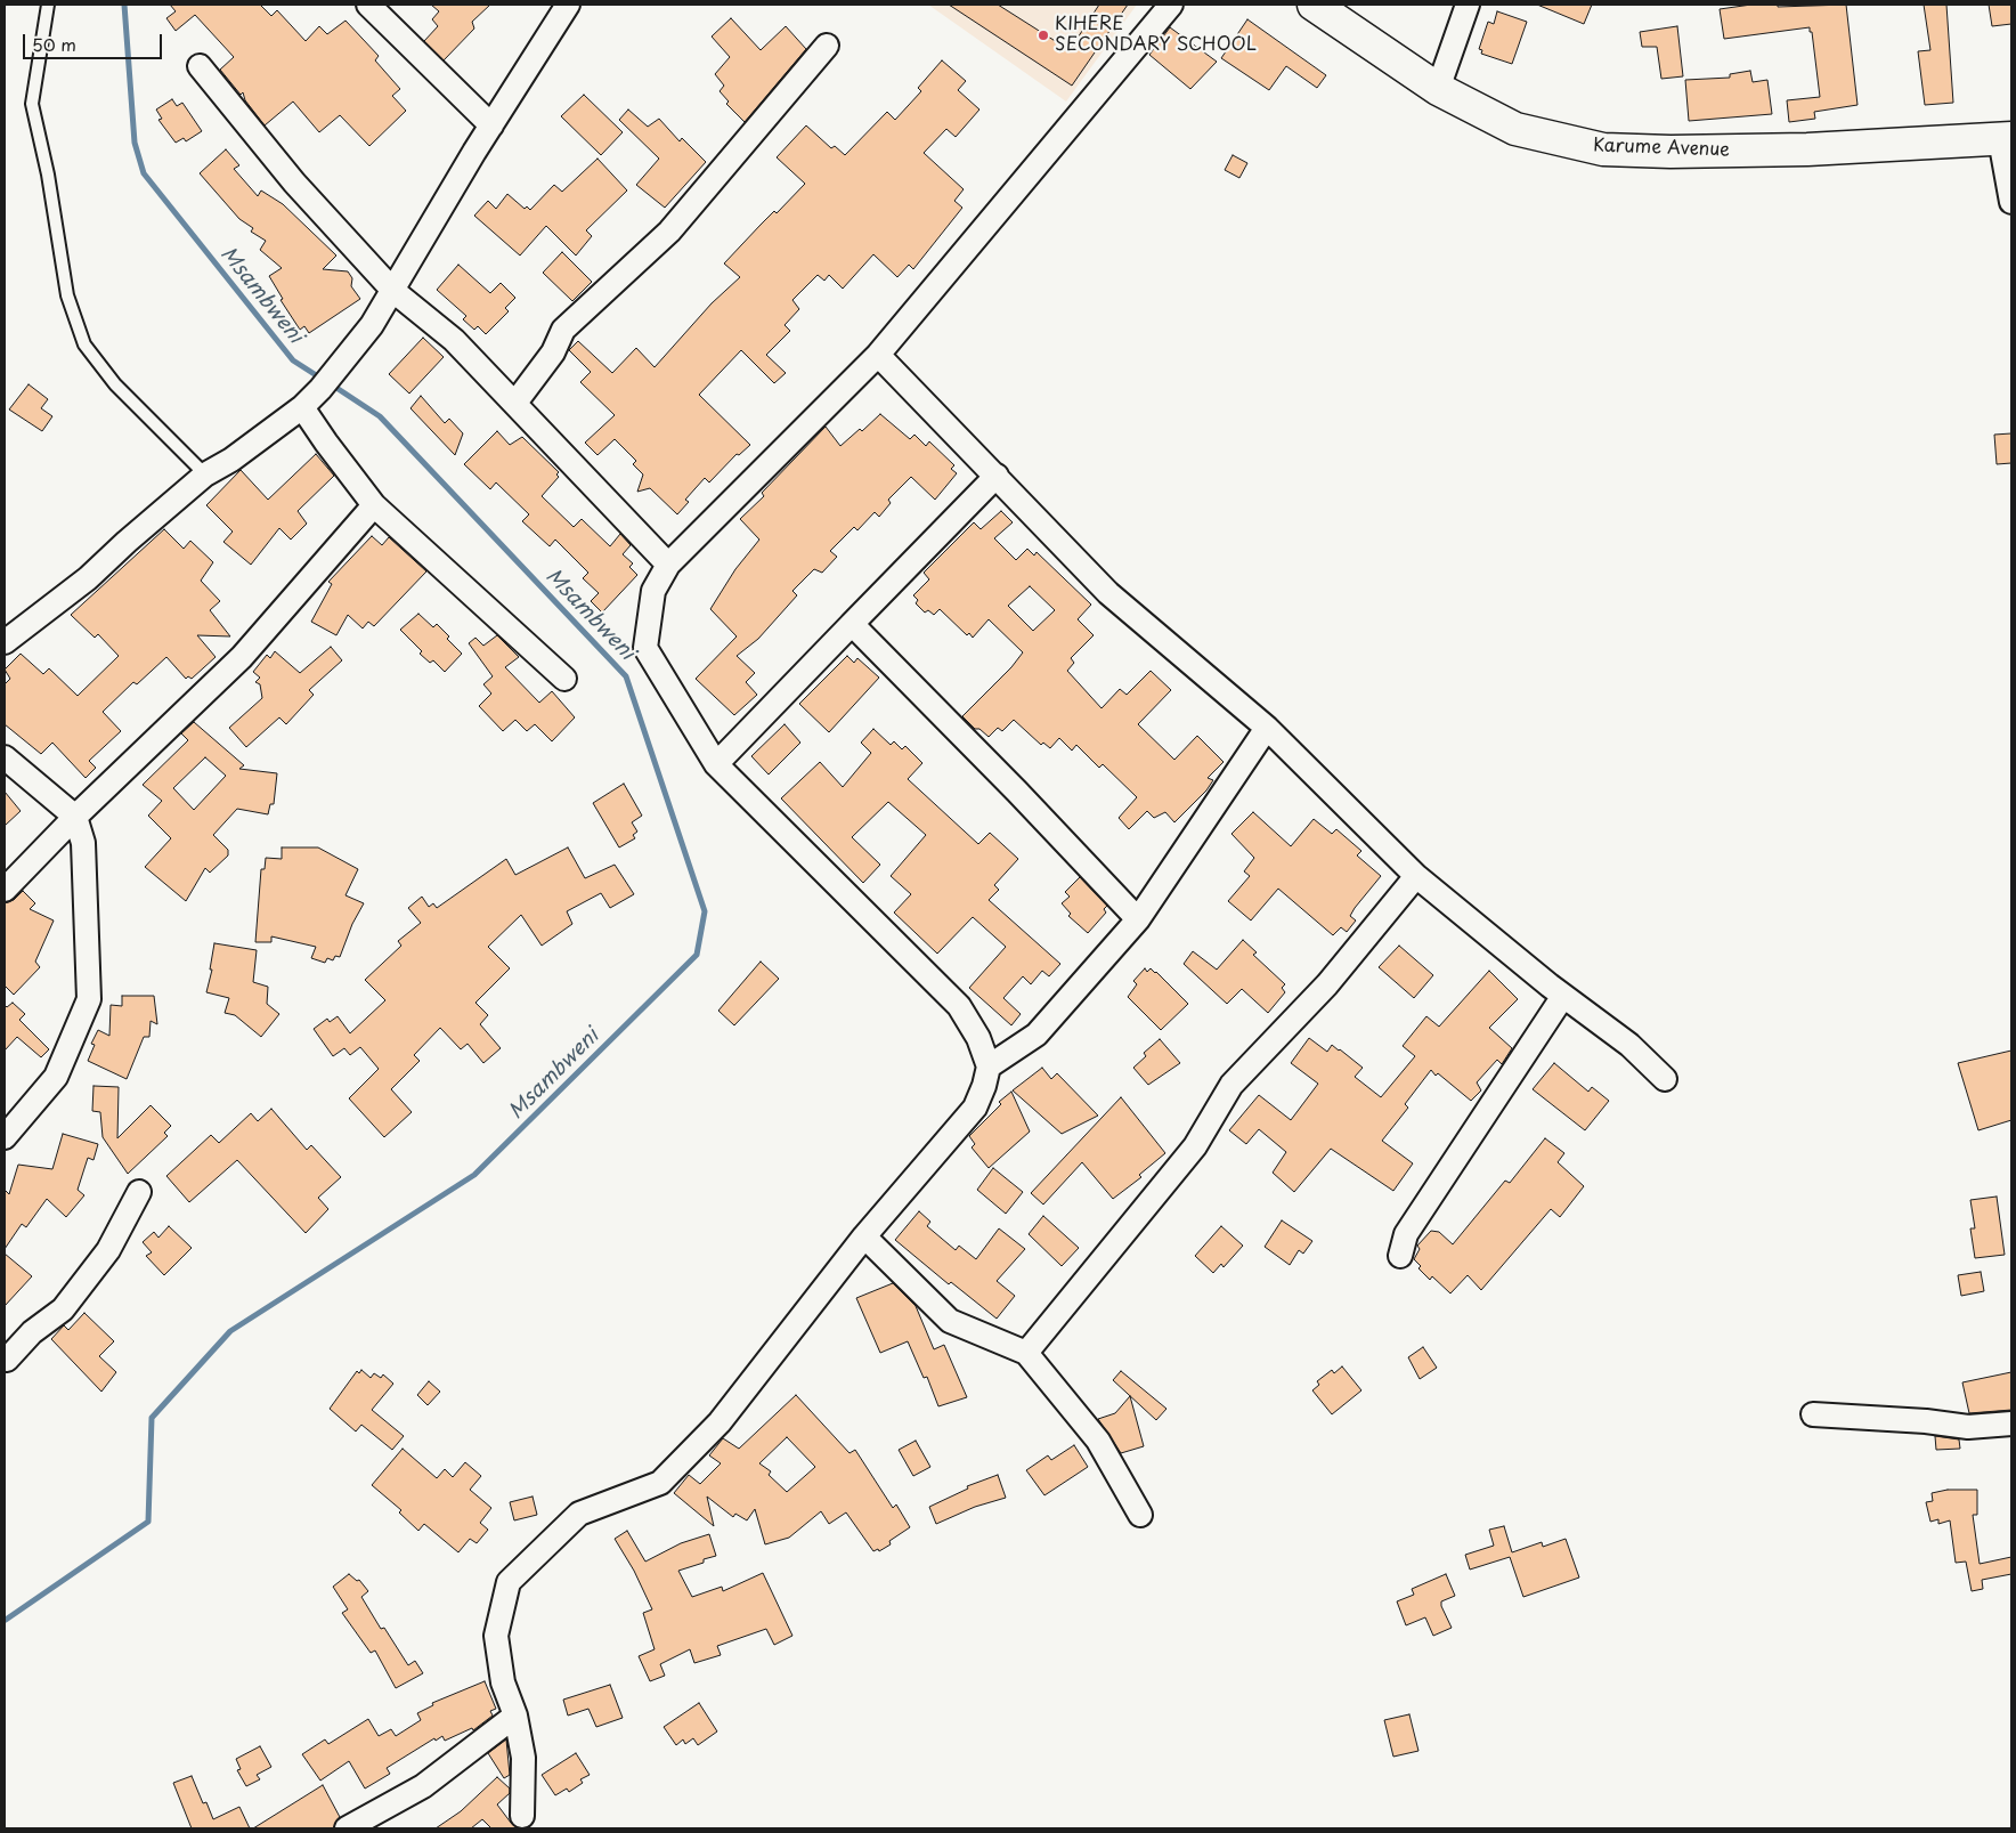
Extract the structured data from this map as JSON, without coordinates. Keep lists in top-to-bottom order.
{
  "streets": {
    "main road": ["Karume Avenue"]
  },
  "water": ["Msambweni"],
  "places": ["KIHERE SECONDARY SCHOOL"],
  "scale_bar": "50 m"
}
